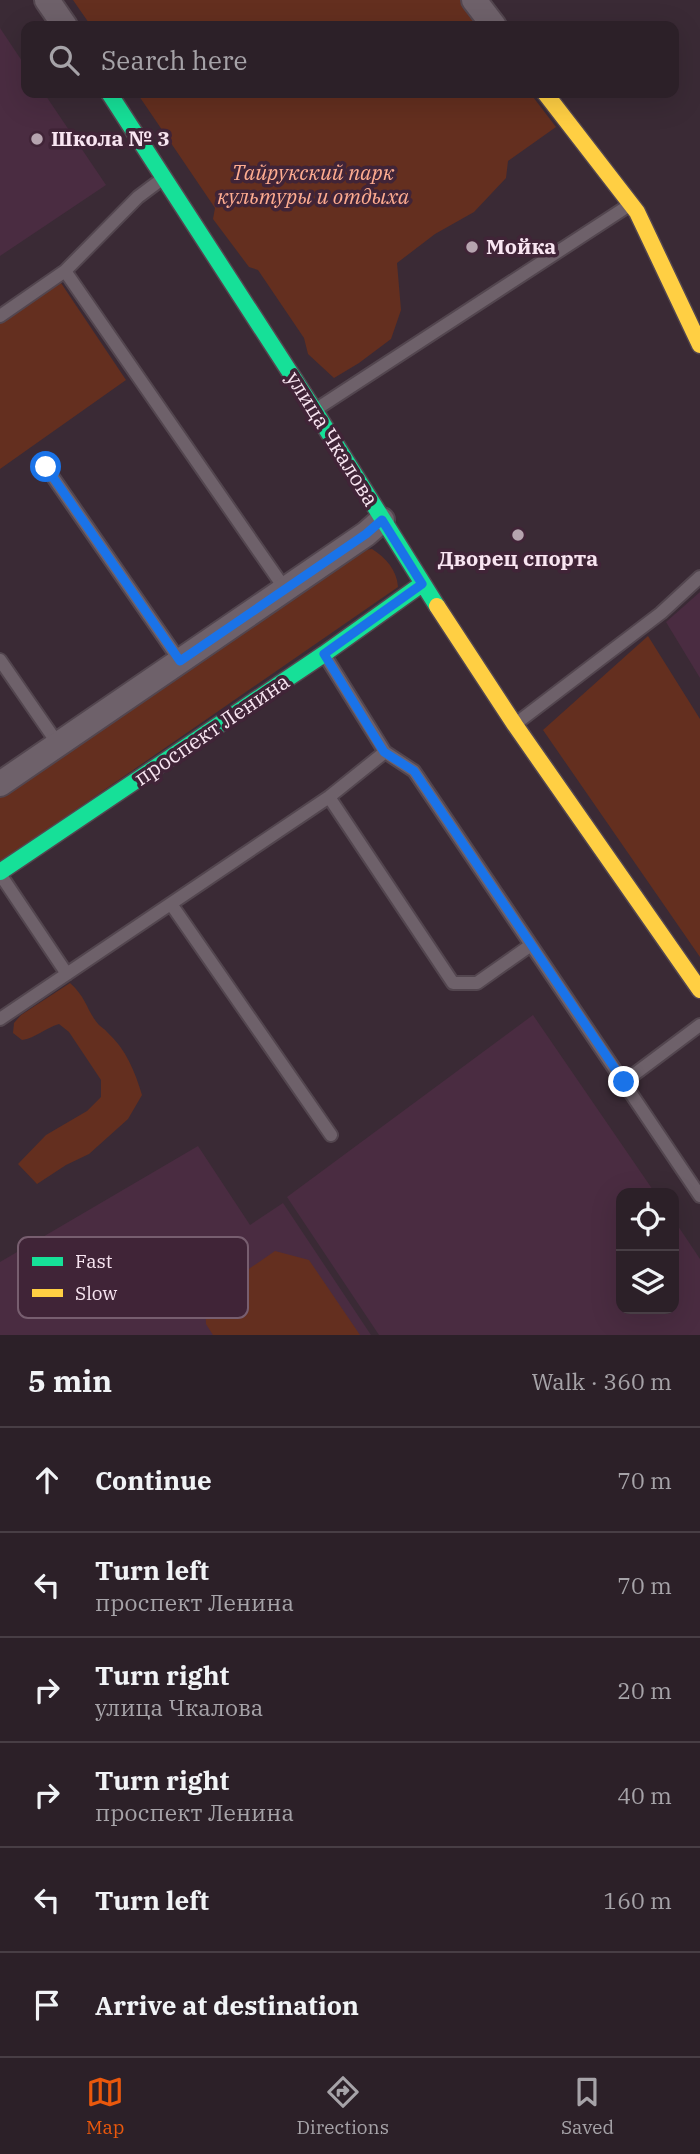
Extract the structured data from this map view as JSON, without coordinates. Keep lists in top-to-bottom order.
{
  "streets": {
    "street": ["улица Чкалова", "проспект Ленина"]
  },
  "crossings": [
    ["улица Чкалова", "проспект Ленина"]
  ],
  "parks": ["Тайрукский парк культуры и отдыха"],
  "places": ["Школа № 3", "Мойка", "Дворец спорта"],
  "legend": ["Fast", "Slow"],
  "page": {
    "search": "Search here",
    "heading": ["5 min", "Walk · 360 m"],
    "list": [
      ["Continue", "70 m"],
      ["Turn left", "проспект Ленина", "70 m"],
      ["Turn right", "улица Чкалова", "20 m"],
      ["Turn right", "проспект Ленина", "40 m"],
      ["Turn left", "160 m"],
      "Arrive at destination"
    ],
    "nav": ["Map", "Directions", "Saved"]
  }
}
